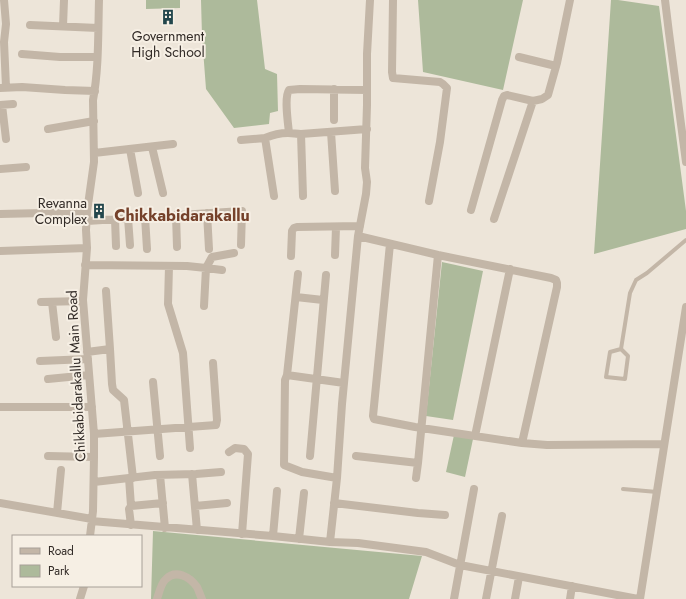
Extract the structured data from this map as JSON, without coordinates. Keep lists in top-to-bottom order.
{
  "streets": {
    "street": ["Chikkabidarakallu Main Road"]
  },
  "districts": ["Chikkabidarakallu"],
  "places": {
    "building": ["Government High School", "Revanna Complex"]
  },
  "legend": ["Road", "Park"]
}
